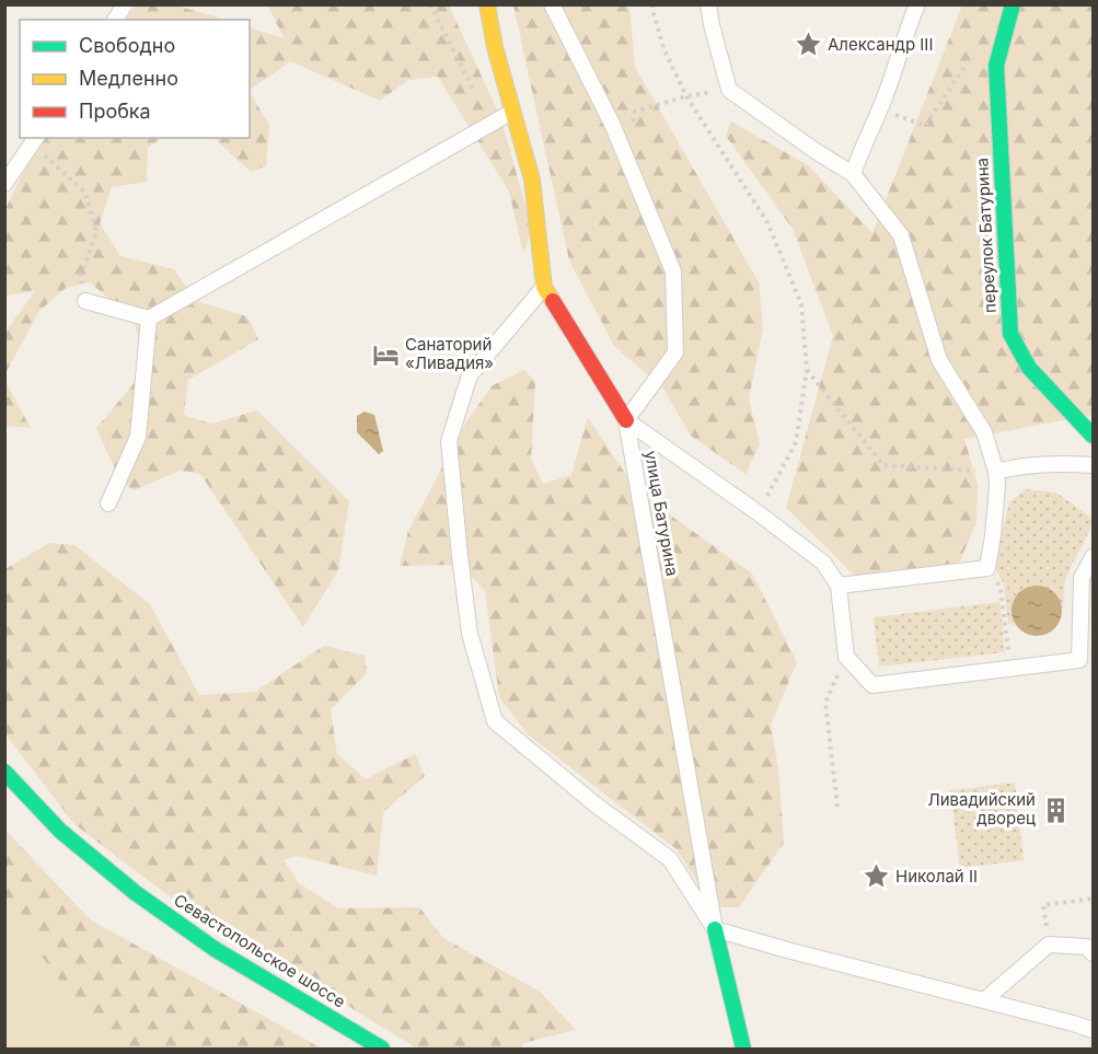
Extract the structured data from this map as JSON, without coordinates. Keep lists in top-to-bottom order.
{
  "streets": {
    "street": ["переулок Батурина", "улица Батурина", "Севастопольское шоссе"]
  },
  "places": {
    "place": ["Александр III", "Николай II"],
    "hotel": ["Санаторий «Ливадия»"],
    "building": ["Ливадийский дворец"]
  },
  "legend": ["Свободно", "Медленно", "Пробка"]
}
